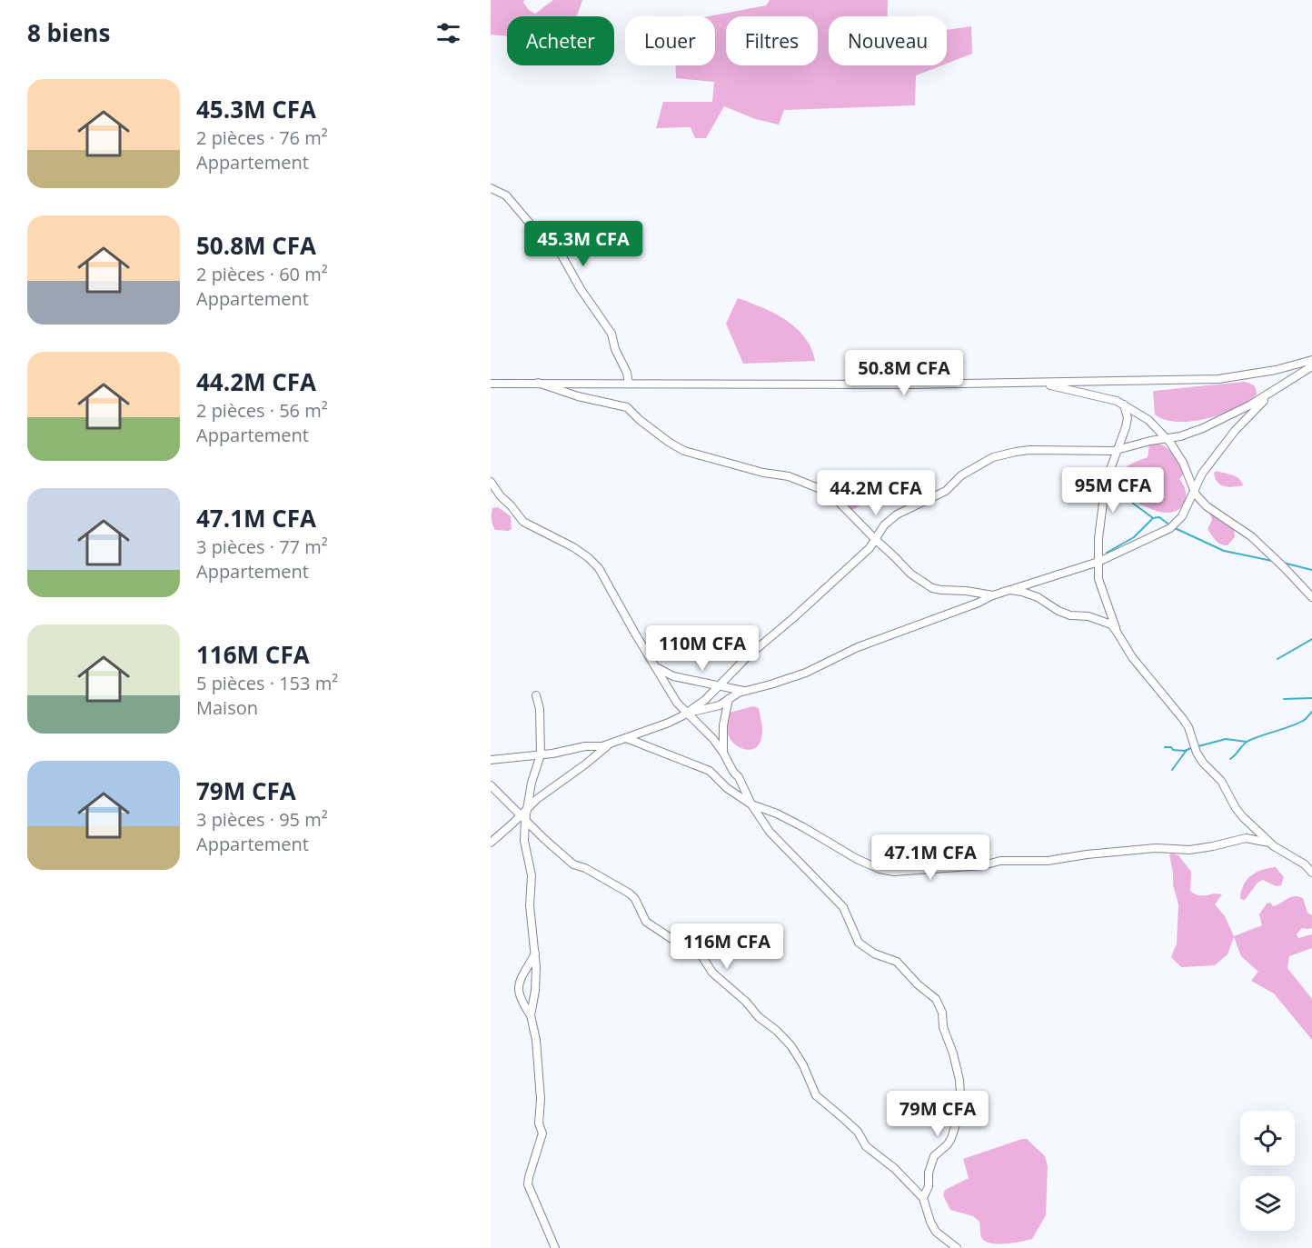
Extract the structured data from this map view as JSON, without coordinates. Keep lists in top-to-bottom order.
{
  "page": {
    "heading": "8 biens",
    "chip": [
      "Acheter",
      "Louer",
      "Filtres",
      "Nouveau"
    ],
    "list": [
      {
        "name": "45.3M CFA",
        "note": "2 pièces · 76 m² · Appartement"
      },
      {
        "name": "50.8M CFA",
        "note": "2 pièces · 60 m² · Appartement"
      },
      {
        "name": "44.2M CFA",
        "note": "2 pièces · 56 m² · Appartement"
      },
      {
        "name": "47.1M CFA",
        "note": "3 pièces · 77 m² · Appartement"
      },
      {
        "name": "116M CFA",
        "note": "5 pièces · 153 m² · Maison"
      },
      {
        "name": "79M CFA",
        "note": "3 pièces · 95 m² · Appartement"
      }
    ],
    "price": [
      "45.3M CFA",
      "50.8M CFA",
      "95M CFA",
      "44.2M CFA",
      "110M CFA",
      "47.1M CFA",
      "116M CFA",
      "79M CFA"
    ]
  }
}
